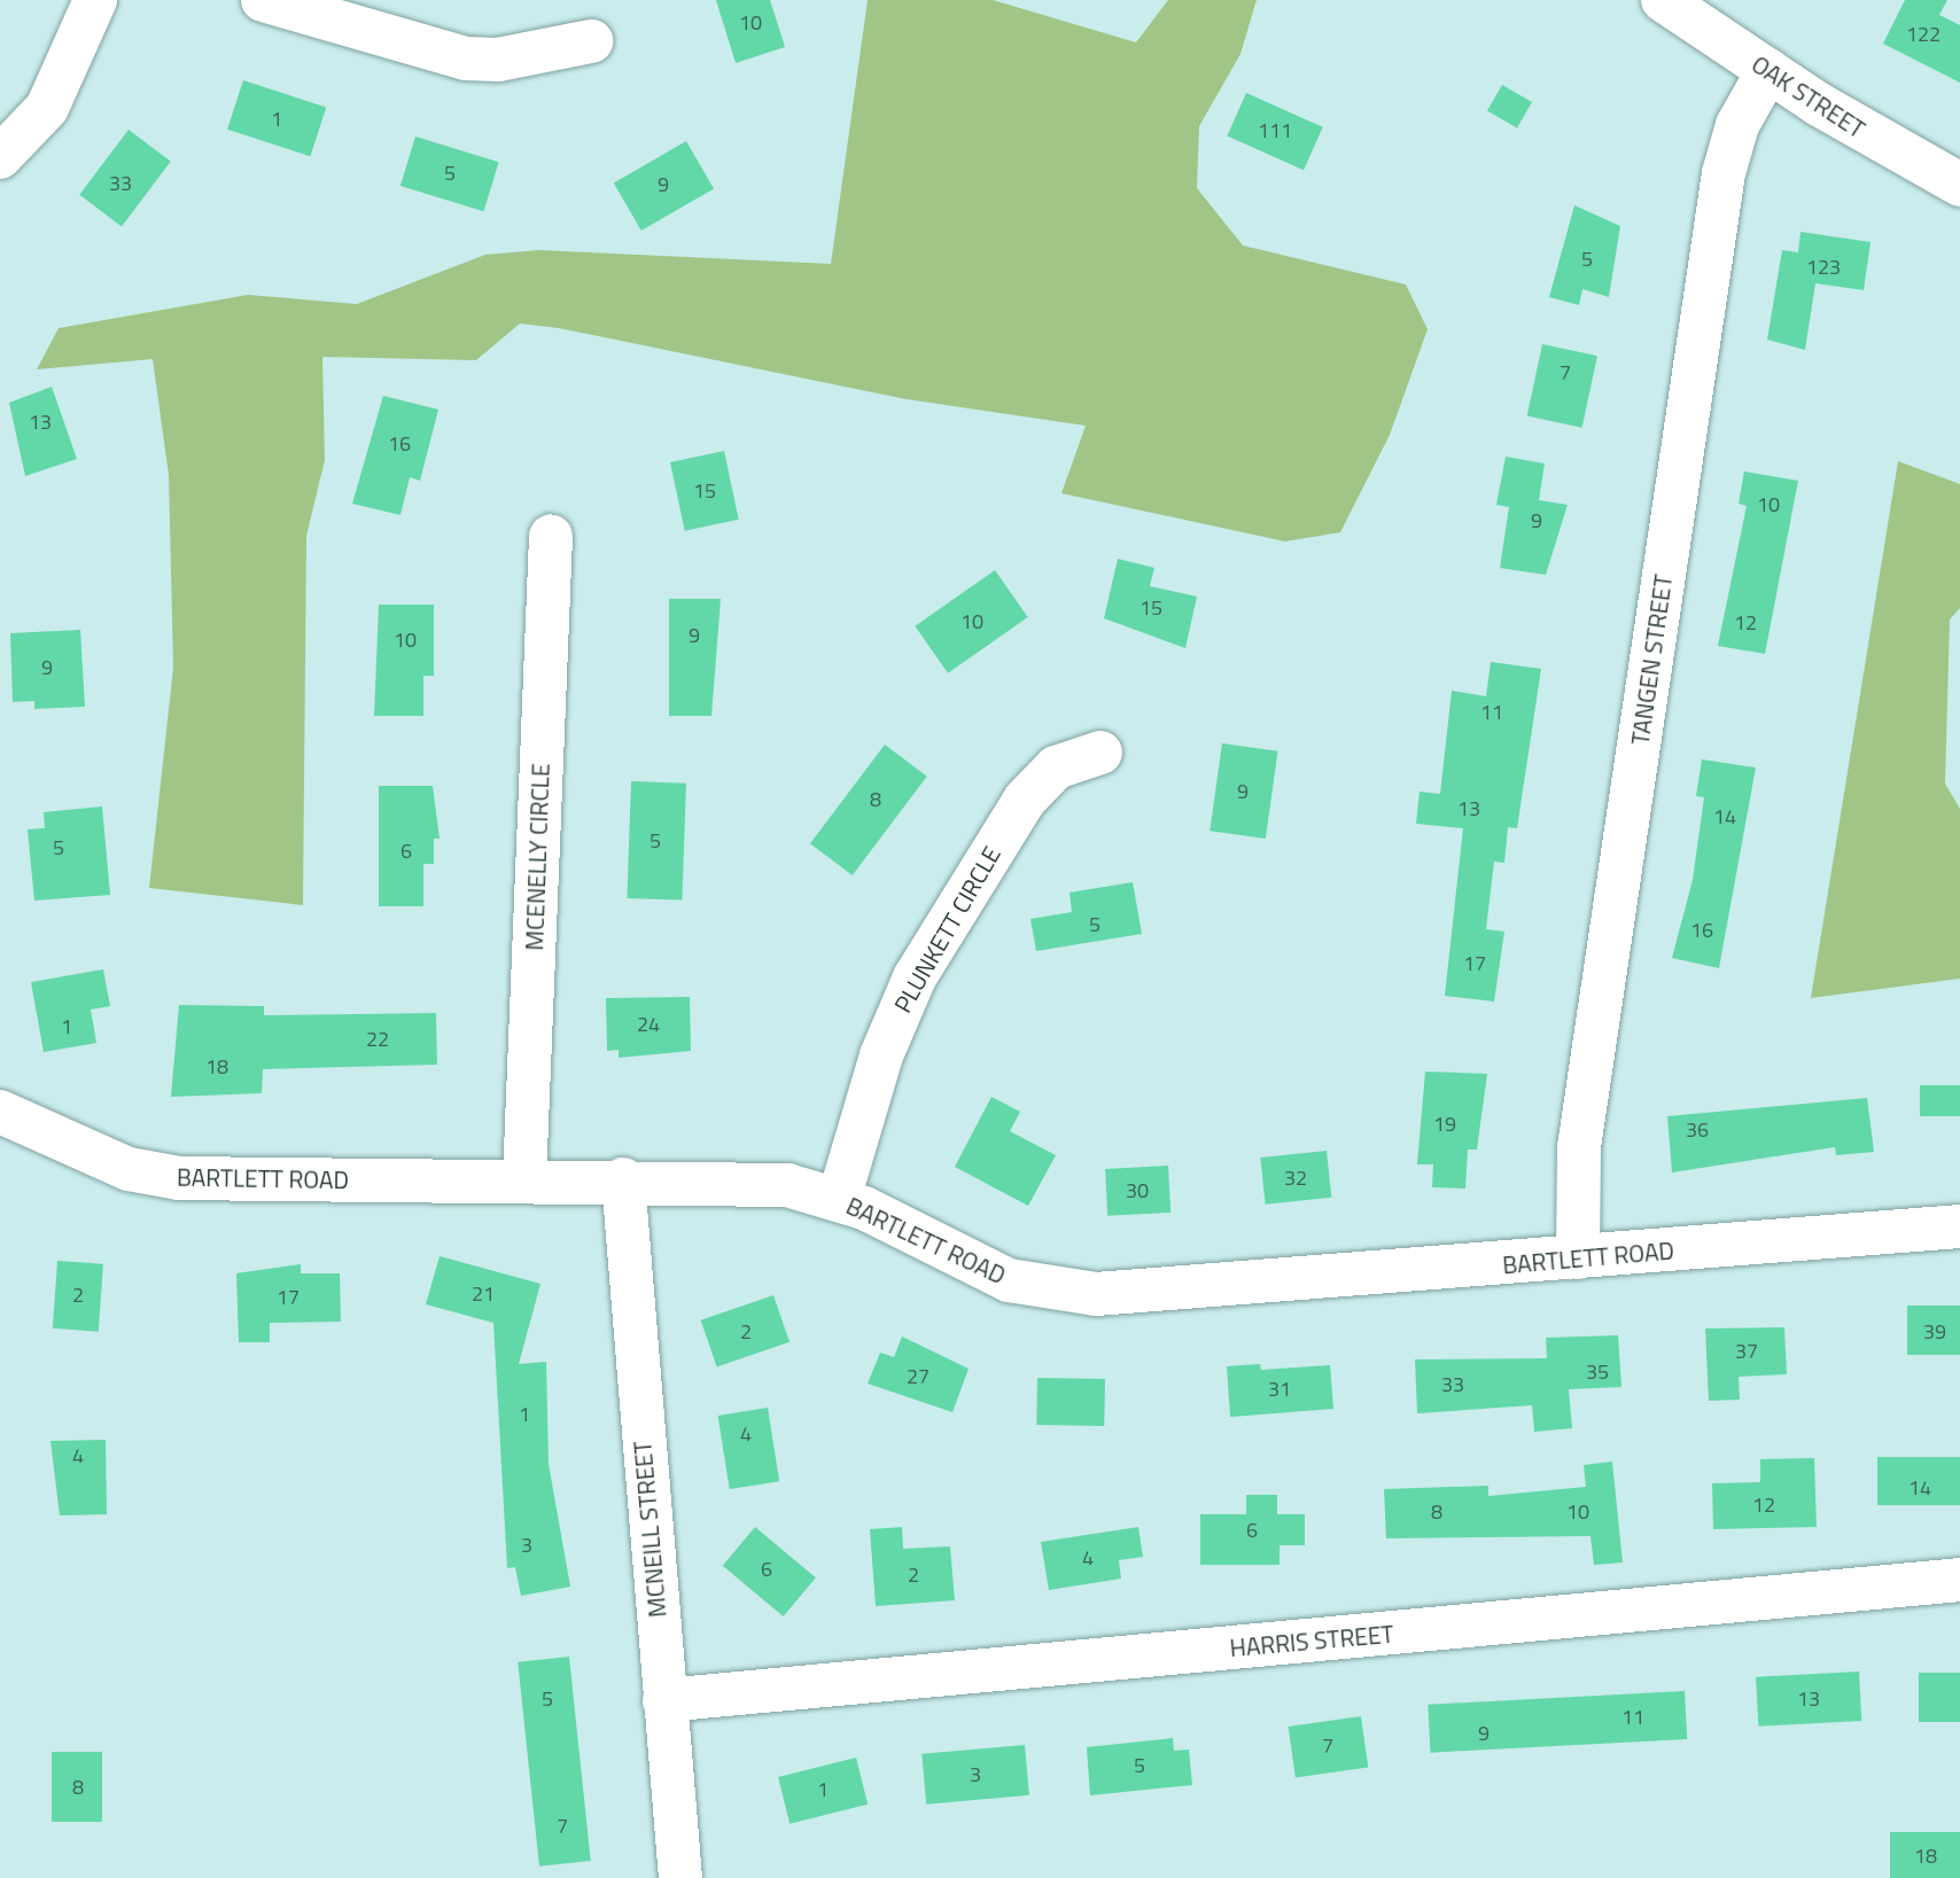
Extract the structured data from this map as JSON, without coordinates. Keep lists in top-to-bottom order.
{
  "streets": {
    "street": [
      "OAK STREET",
      "TANGEN STREET",
      "MCENELLY CIRCLE",
      "PLUNKETT CIRCLE",
      "BARTLETT ROAD",
      "MCNEILL STREET",
      "HARRIS STREET"
    ]
  },
  "crossings": [
    ["OAK STREET", "TANGEN STREET"],
    ["TANGEN STREET", "BARTLETT ROAD"],
    ["MCENELLY CIRCLE", "BARTLETT ROAD"],
    ["PLUNKETT CIRCLE", "BARTLETT ROAD"],
    ["BARTLETT ROAD", "MCNEILL STREET"],
    ["MCNEILL STREET", "HARRIS STREET"]
  ],
  "house_numbers": [
    "10",
    "122",
    "1",
    "111",
    "5",
    "33",
    "9",
    "5",
    "123",
    "7",
    "13",
    "16",
    "15",
    "10",
    "9",
    "15",
    "10",
    "12",
    "9",
    "10",
    "9",
    "11",
    "9",
    "8",
    "13",
    "14",
    "5",
    "5",
    "6",
    "5",
    "16",
    "17",
    "24",
    "1",
    "22",
    "18",
    "19",
    "36",
    "32",
    "30",
    "21",
    "2",
    "17",
    "2",
    "39",
    "37",
    "35",
    "27",
    "33",
    "31",
    "1",
    "4",
    "4",
    "14",
    "12",
    "8",
    "10",
    "6",
    "3",
    "4",
    "6",
    "2",
    "5",
    "13",
    "11",
    "9",
    "7",
    "5",
    "3",
    "8",
    "1",
    "7",
    "18"
  ]
}
